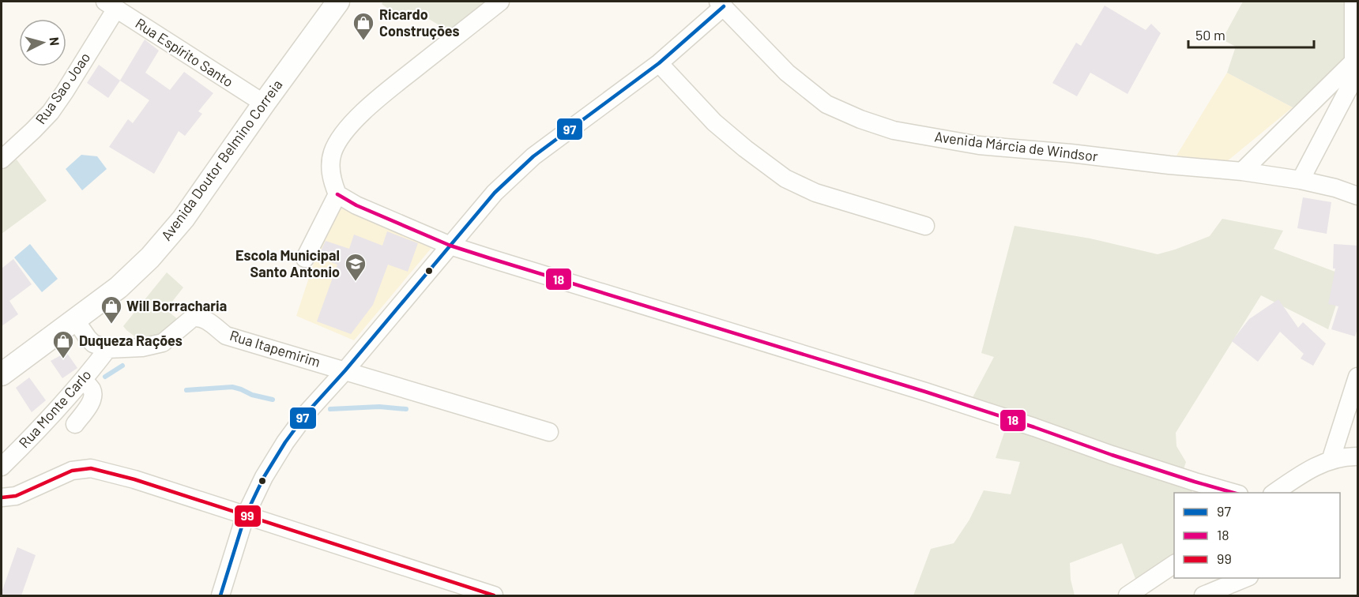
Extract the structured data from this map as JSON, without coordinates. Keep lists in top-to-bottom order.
{
  "streets": {
    "main road": ["Avenida Doutor Belmino Correia"],
    "street": [
      "Rua Espírito Santo",
      "Rua Sao Joao",
      "Avenida Márcia de Windsor",
      "Rua Itapemirim",
      "Rua Monte Carlo"
    ]
  },
  "crossings": [
    ["Rua Espírito Santo", "Rua Sao Joao"],
    ["Rua Espírito Santo", "Avenida Doutor Belmino Correia"],
    ["Rua Itapemirim", "Rua Monte Carlo"]
  ],
  "places": {
    "shop": ["Ricardo Construções", "Will Borracharia", "Duqueza Rações"],
    "school or university": ["Escola Municipal Santo Antonio"]
  },
  "lines": ["transit line 97", "transit line 18", "transit line 99"],
  "legend": ["97", "18", "99"],
  "scale_bar": "50 m",
  "north": "right"
}
